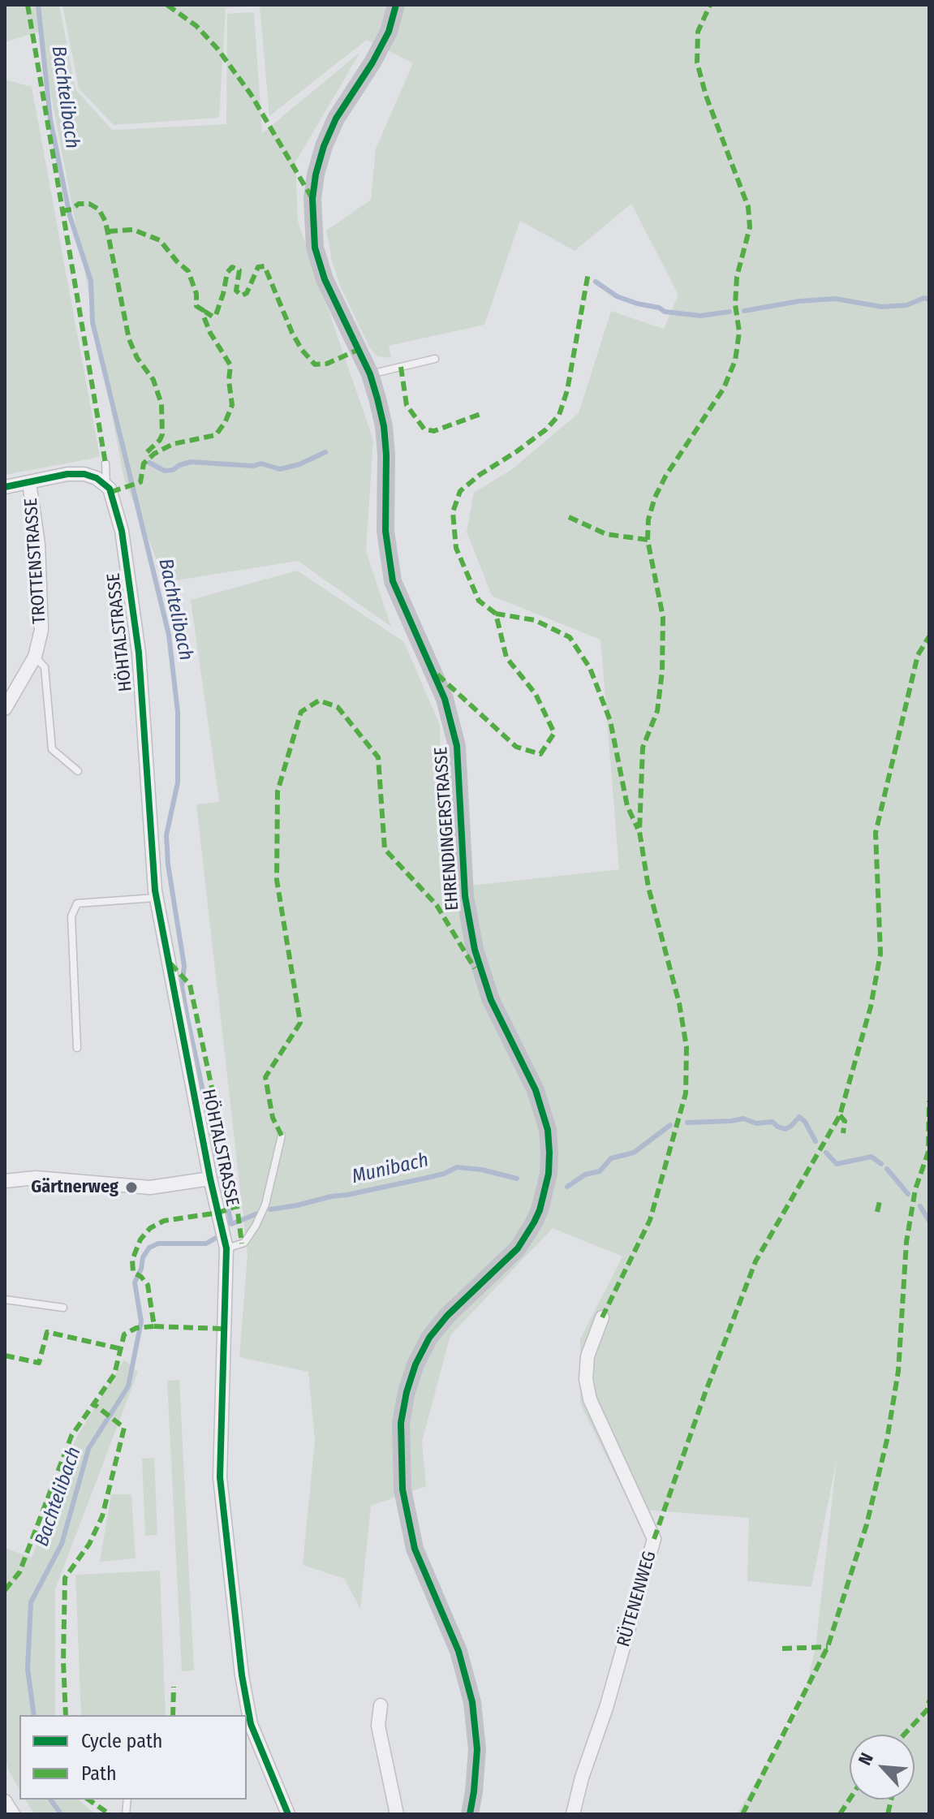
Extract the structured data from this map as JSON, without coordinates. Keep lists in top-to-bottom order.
{
  "streets": {
    "main road": ["EHRENDINGERSTRASSE"],
    "street": ["TROTTENSTRASSE", "HÖHTALSTRASSE", "RÜTENENWEG"]
  },
  "crossings": [
    ["TROTTENSTRASSE", "HÖHTALSTRASSE"]
  ],
  "water": ["Bachtelibach", "Munibach"],
  "places": ["Gärtnerweg"],
  "legend": ["Cycle path", "Path"],
  "north": "top left"
}
